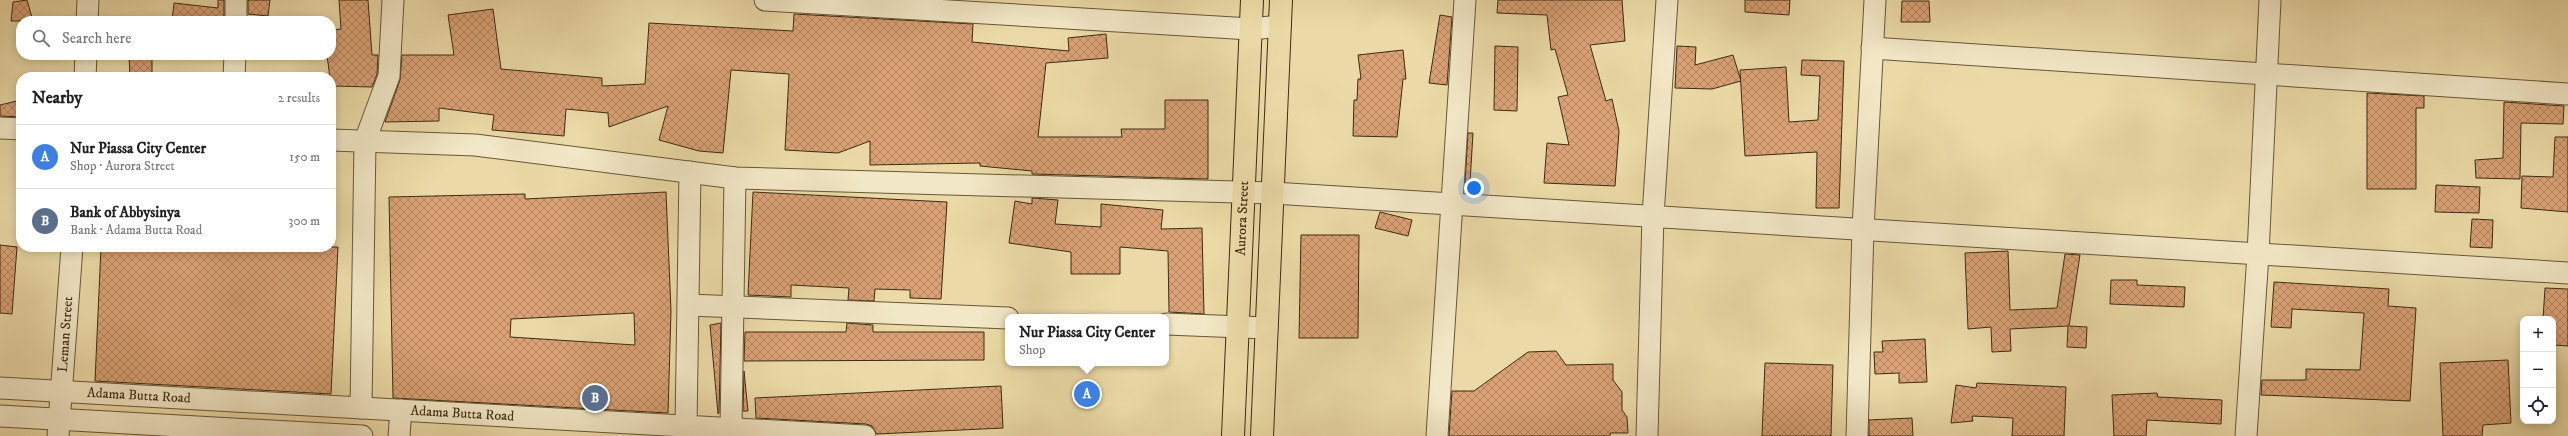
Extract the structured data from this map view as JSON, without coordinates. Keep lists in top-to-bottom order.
{
  "streets": {
    "main road": ["Aurora Street"],
    "street": ["Leman Street", "Adama Butta Road"]
  },
  "crossings": [
    ["Leman Street", "Adama Butta Road"]
  ],
  "page": {
    "search": "Search here",
    "heading": ["Nearby", "2 results"],
    "list": [
      {
        "mark": "A",
        "name": "Nur Piassa City Center",
        "note": "Shop · Aurora Street",
        "value": "150 m"
      },
      {
        "mark": "B",
        "name": "Bank of Abbysinya",
        "note": "Bank · Adama Butta Road",
        "value": "300 m"
      }
    ],
    "popup": ["Nur Piassa City Center", "Shop"],
    "map_buttons": ["+", "−"],
    "pins": ["A", "B"]
  }
}
